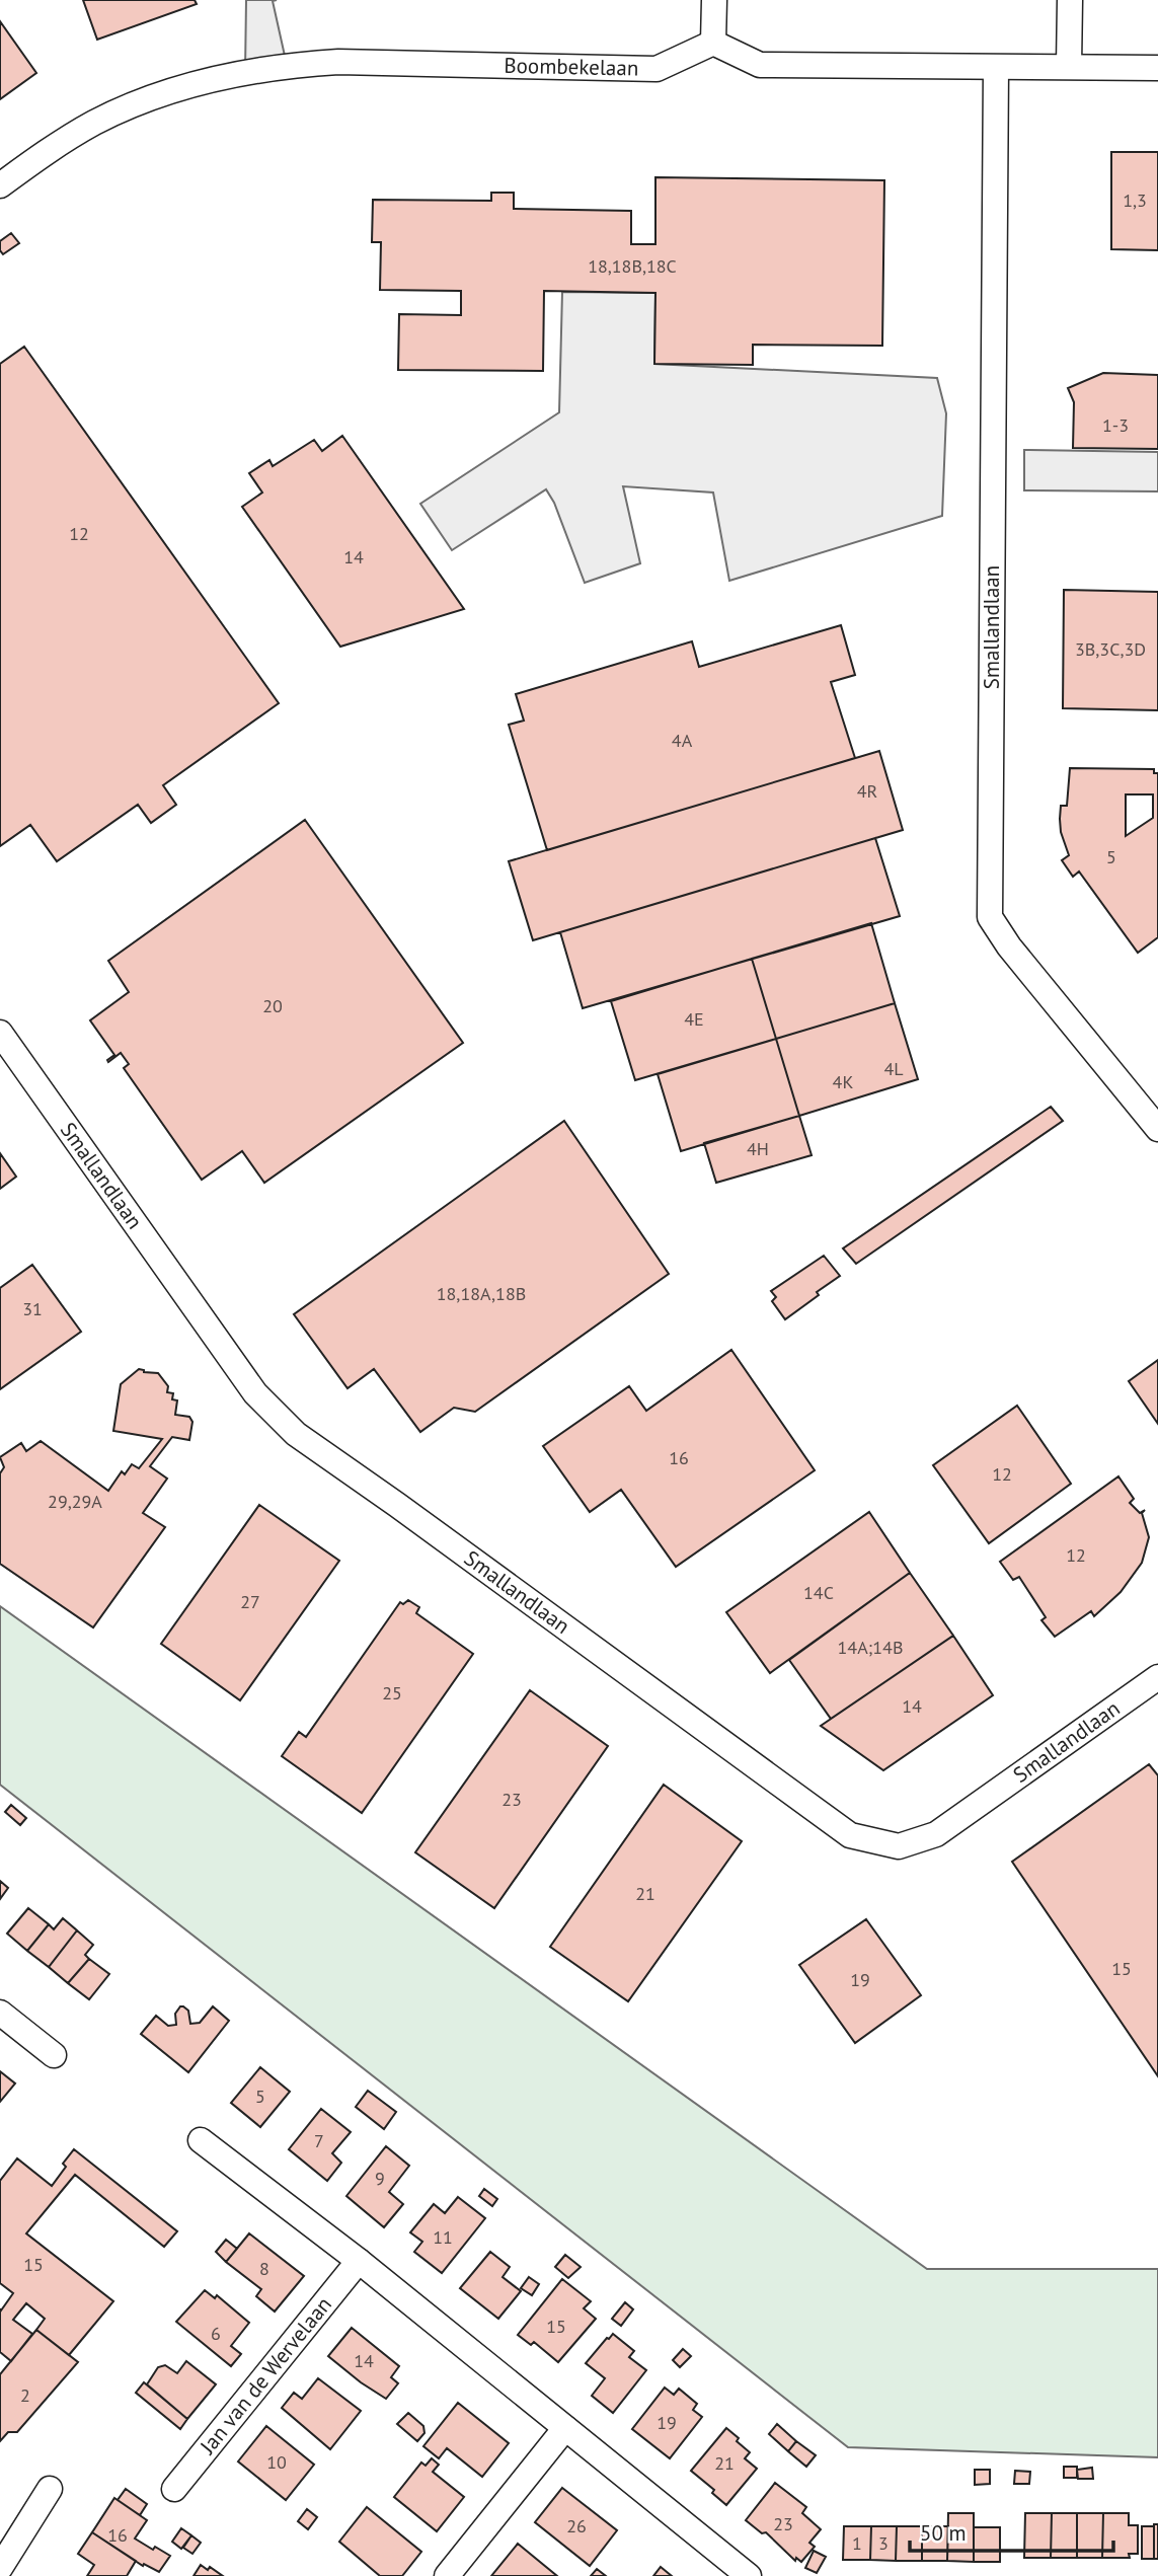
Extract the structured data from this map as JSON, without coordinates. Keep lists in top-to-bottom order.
{
  "streets": {
    "street": ["Boombekelaan", "Smallandlaan", "Jan van de Wervelaan"]
  },
  "house_numbers": [
    "1,3",
    "18,18B,18C",
    "1-3",
    "12",
    "14",
    "3B,3C,3D",
    "4A",
    "4R",
    "5",
    "20",
    "4E",
    "4L",
    "4K",
    "4H",
    "18,18A,18B",
    "31",
    "16",
    "12",
    "29,29A",
    "12",
    "14C",
    "27",
    "14A;14B",
    "25",
    "14",
    "23",
    "21",
    "15",
    "19",
    "5",
    "7",
    "9",
    "11",
    "15",
    "8",
    "15",
    "6",
    "14",
    "2",
    "19",
    "10",
    "21",
    "23",
    "26",
    "16",
    "1",
    "3"
  ],
  "scale_bar": "50 m"
}
